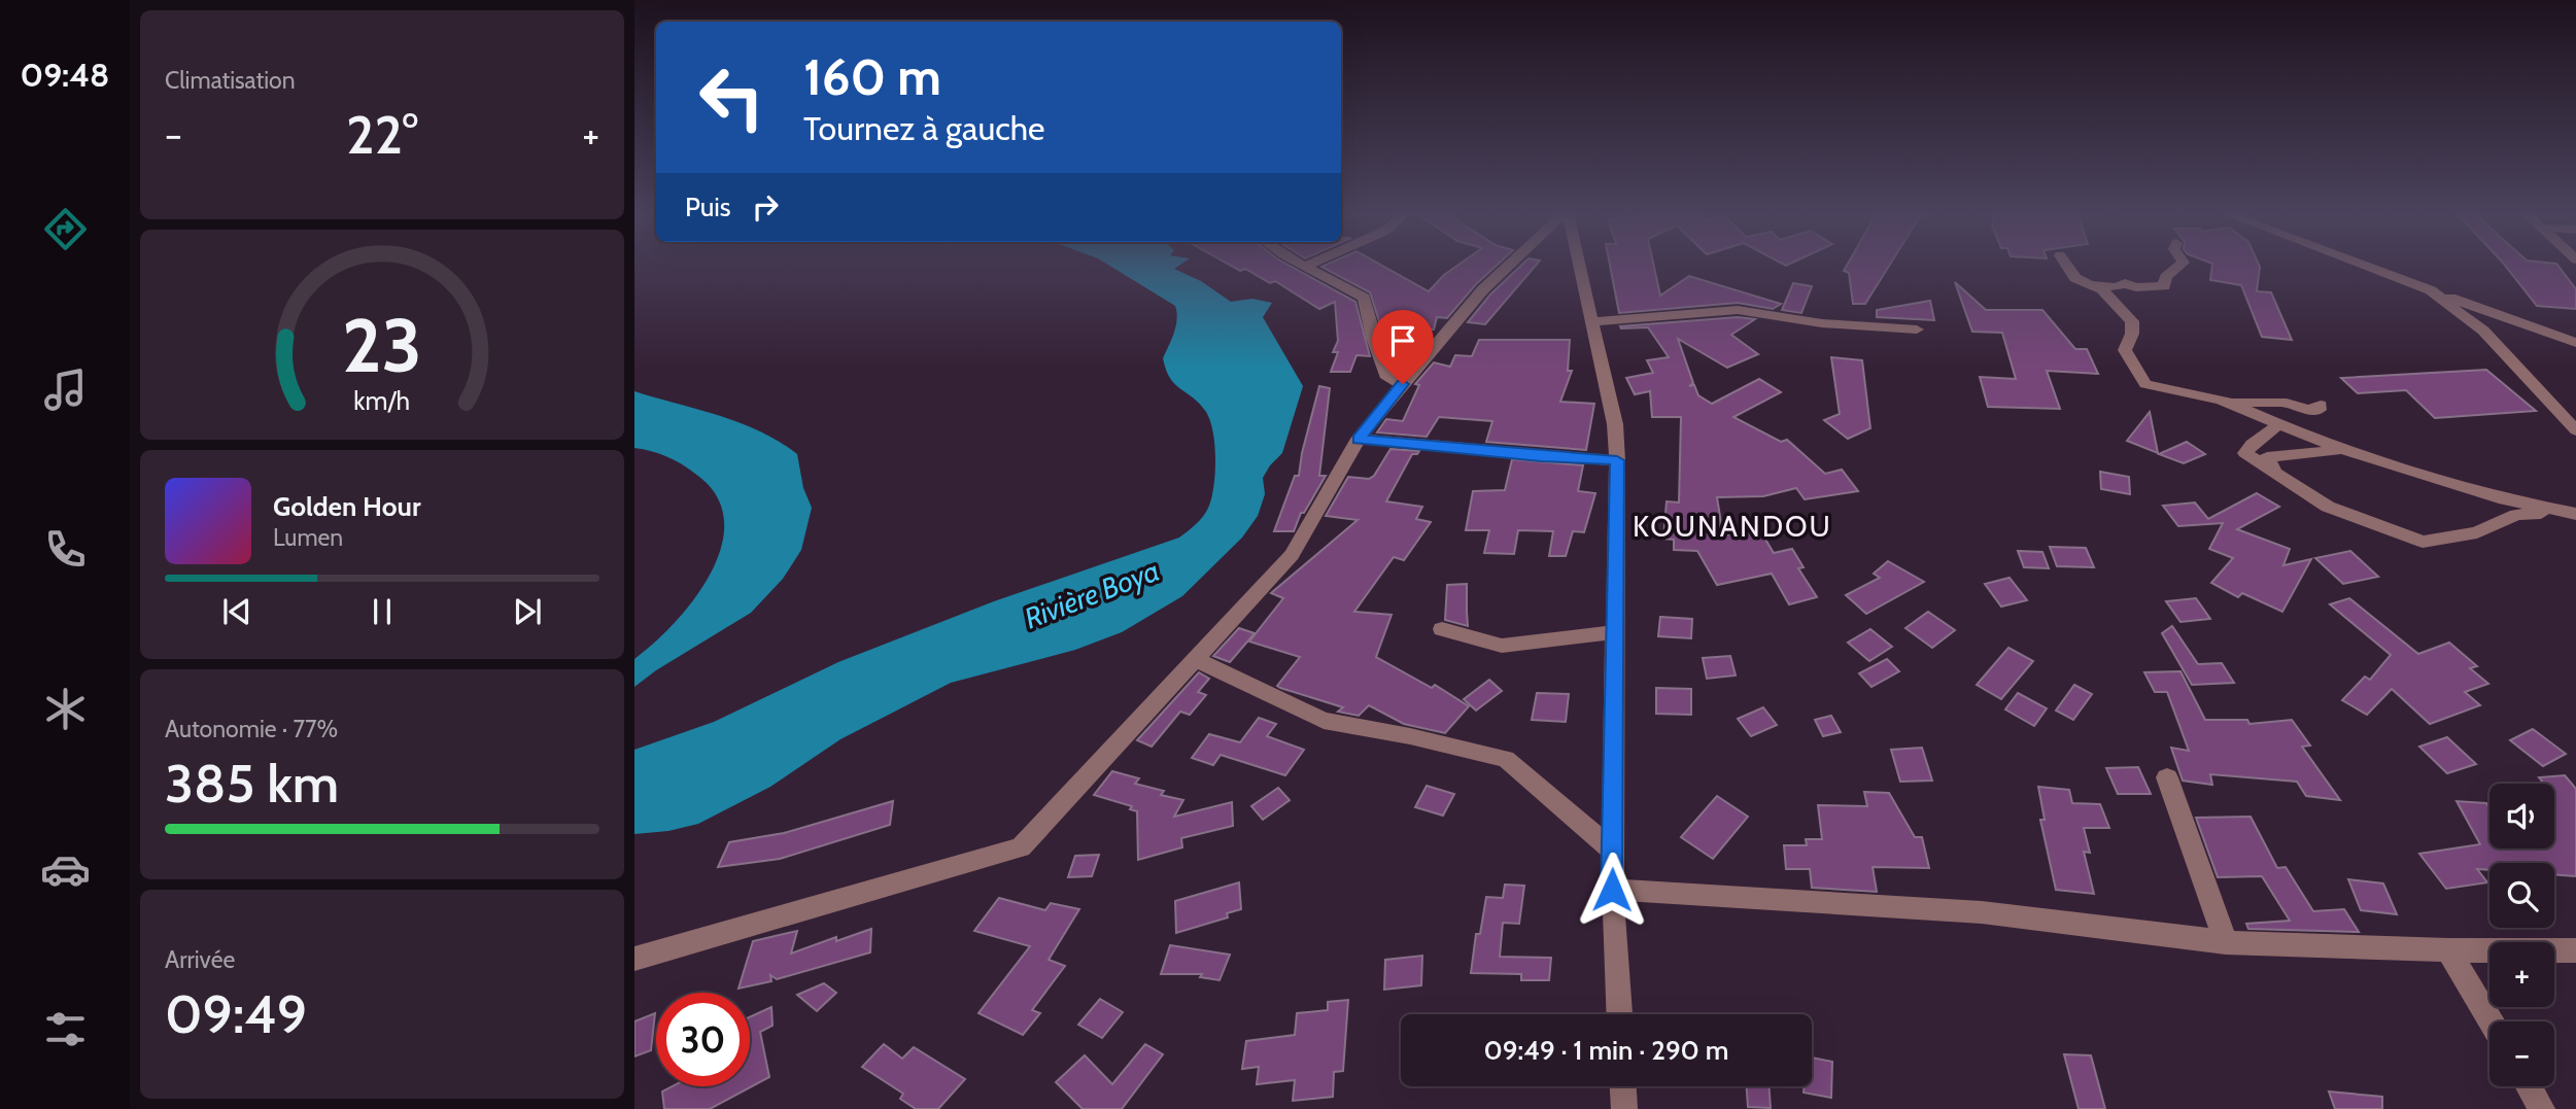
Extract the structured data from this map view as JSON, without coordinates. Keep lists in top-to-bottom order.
{
  "districts": ["KOUNANDOU"],
  "water": ["Rivière Boya"],
  "page": {
    "tabs": "09:48",
    "tile": [
      "Climatisation",
      ["Autonomie · 77%", "385 km"],
      ["Arrivée", "09:49"]
    ],
    "turn": ["160 m", "Tournez à gauche"],
    "heat": ["−", "22°", "+"],
    "then": "Puis",
    "song": ["Golden Hour", "Lumen"],
    "map_buttons": ["+", "−"],
    "limit": "30",
    "trip": "09:49 · 1 min · 290 m",
    "gauge": ["23", "km/h"]
  }
}
